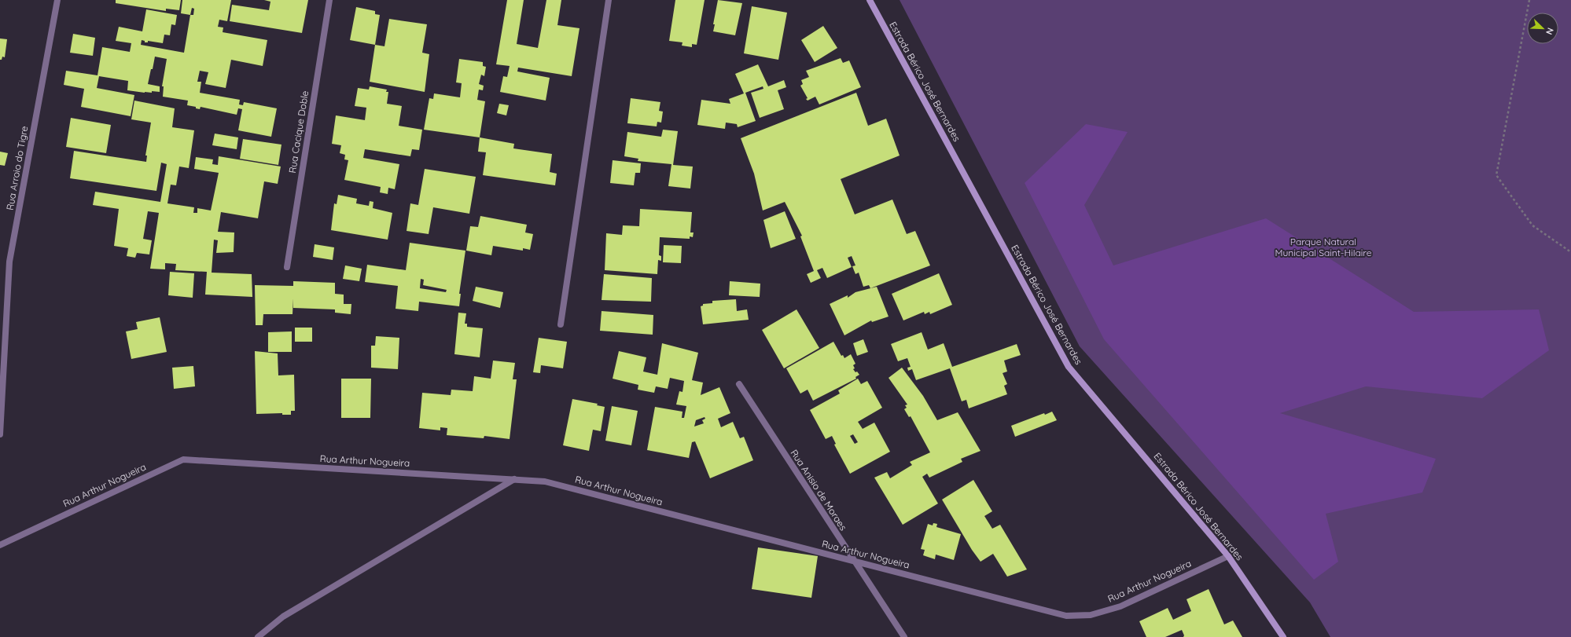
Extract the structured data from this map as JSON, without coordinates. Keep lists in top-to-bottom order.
{
  "streets": {
    "main road": ["Estrada Bérico José Bernardes"],
    "street": [
      "Rua Cacique Doble",
      "Rua Arroio do Tigre",
      "Rua Arthur Nogueira",
      "Rua Anisio de Moraes"
    ]
  },
  "crossings": [
    ["Estrada Bérico José Bernardes", "Rua Arthur Nogueira"],
    ["Rua Arthur Nogueira", "Rua Anisio de Moraes"]
  ],
  "parks": ["Parque Natural Municipal Saint-Hilaire"],
  "north": "bottom right"
}
